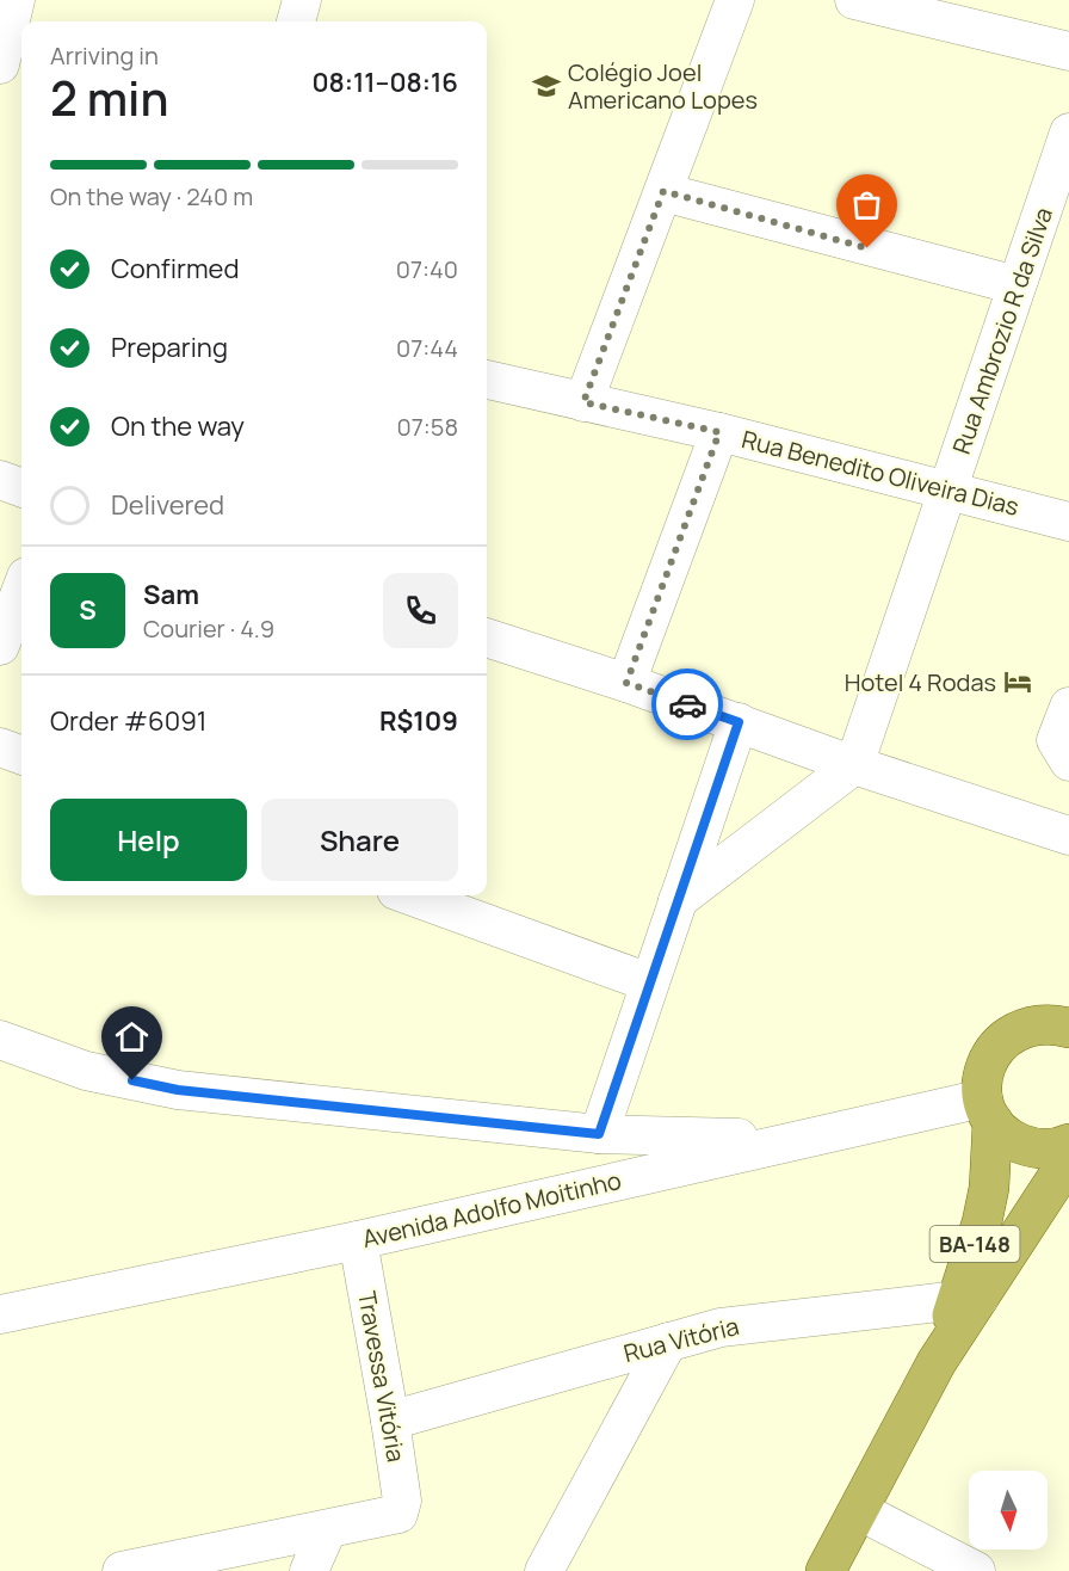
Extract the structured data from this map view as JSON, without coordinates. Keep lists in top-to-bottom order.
{
  "streets": {
    "main road": ["BA-148"],
    "street": [
      "Rua Ambrozio R da Silva",
      "Rua Benedito Oliveira Dias",
      "Avenida Adolfo Moitinho",
      "Rua Vitória",
      "Travessa Vitória"
    ]
  },
  "crossings": [
    ["Rua Ambrozio R da Silva", "Rua Benedito Oliveira Dias"],
    ["Avenida Adolfo Moitinho", "BA-148"],
    ["Avenida Adolfo Moitinho", "Travessa Vitória"],
    ["BA-148", "Rua Vitória"],
    ["Rua Vitória", "Travessa Vitória"]
  ],
  "places": {
    "school or university": ["Colégio Joel Americano Lopes"],
    "hotel": ["Hotel 4 Rodas"]
  },
  "north": "bottom",
  "page": {
    "heading": ["2 min", "Arriving in", "08:11–08:16"],
    "panel": [
      "Sam",
      "Courier · 4.9",
      "Order #6091",
      "R$109"
    ],
    "bar": "On the way · 240 m",
    "list": [
      ["Confirmed", "07:40"],
      ["Preparing", "07:44"],
      ["On the way", "07:58"],
      "Delivered"
    ],
    "round": "S",
    "buttons": ["Help", "Share"]
  }
}
